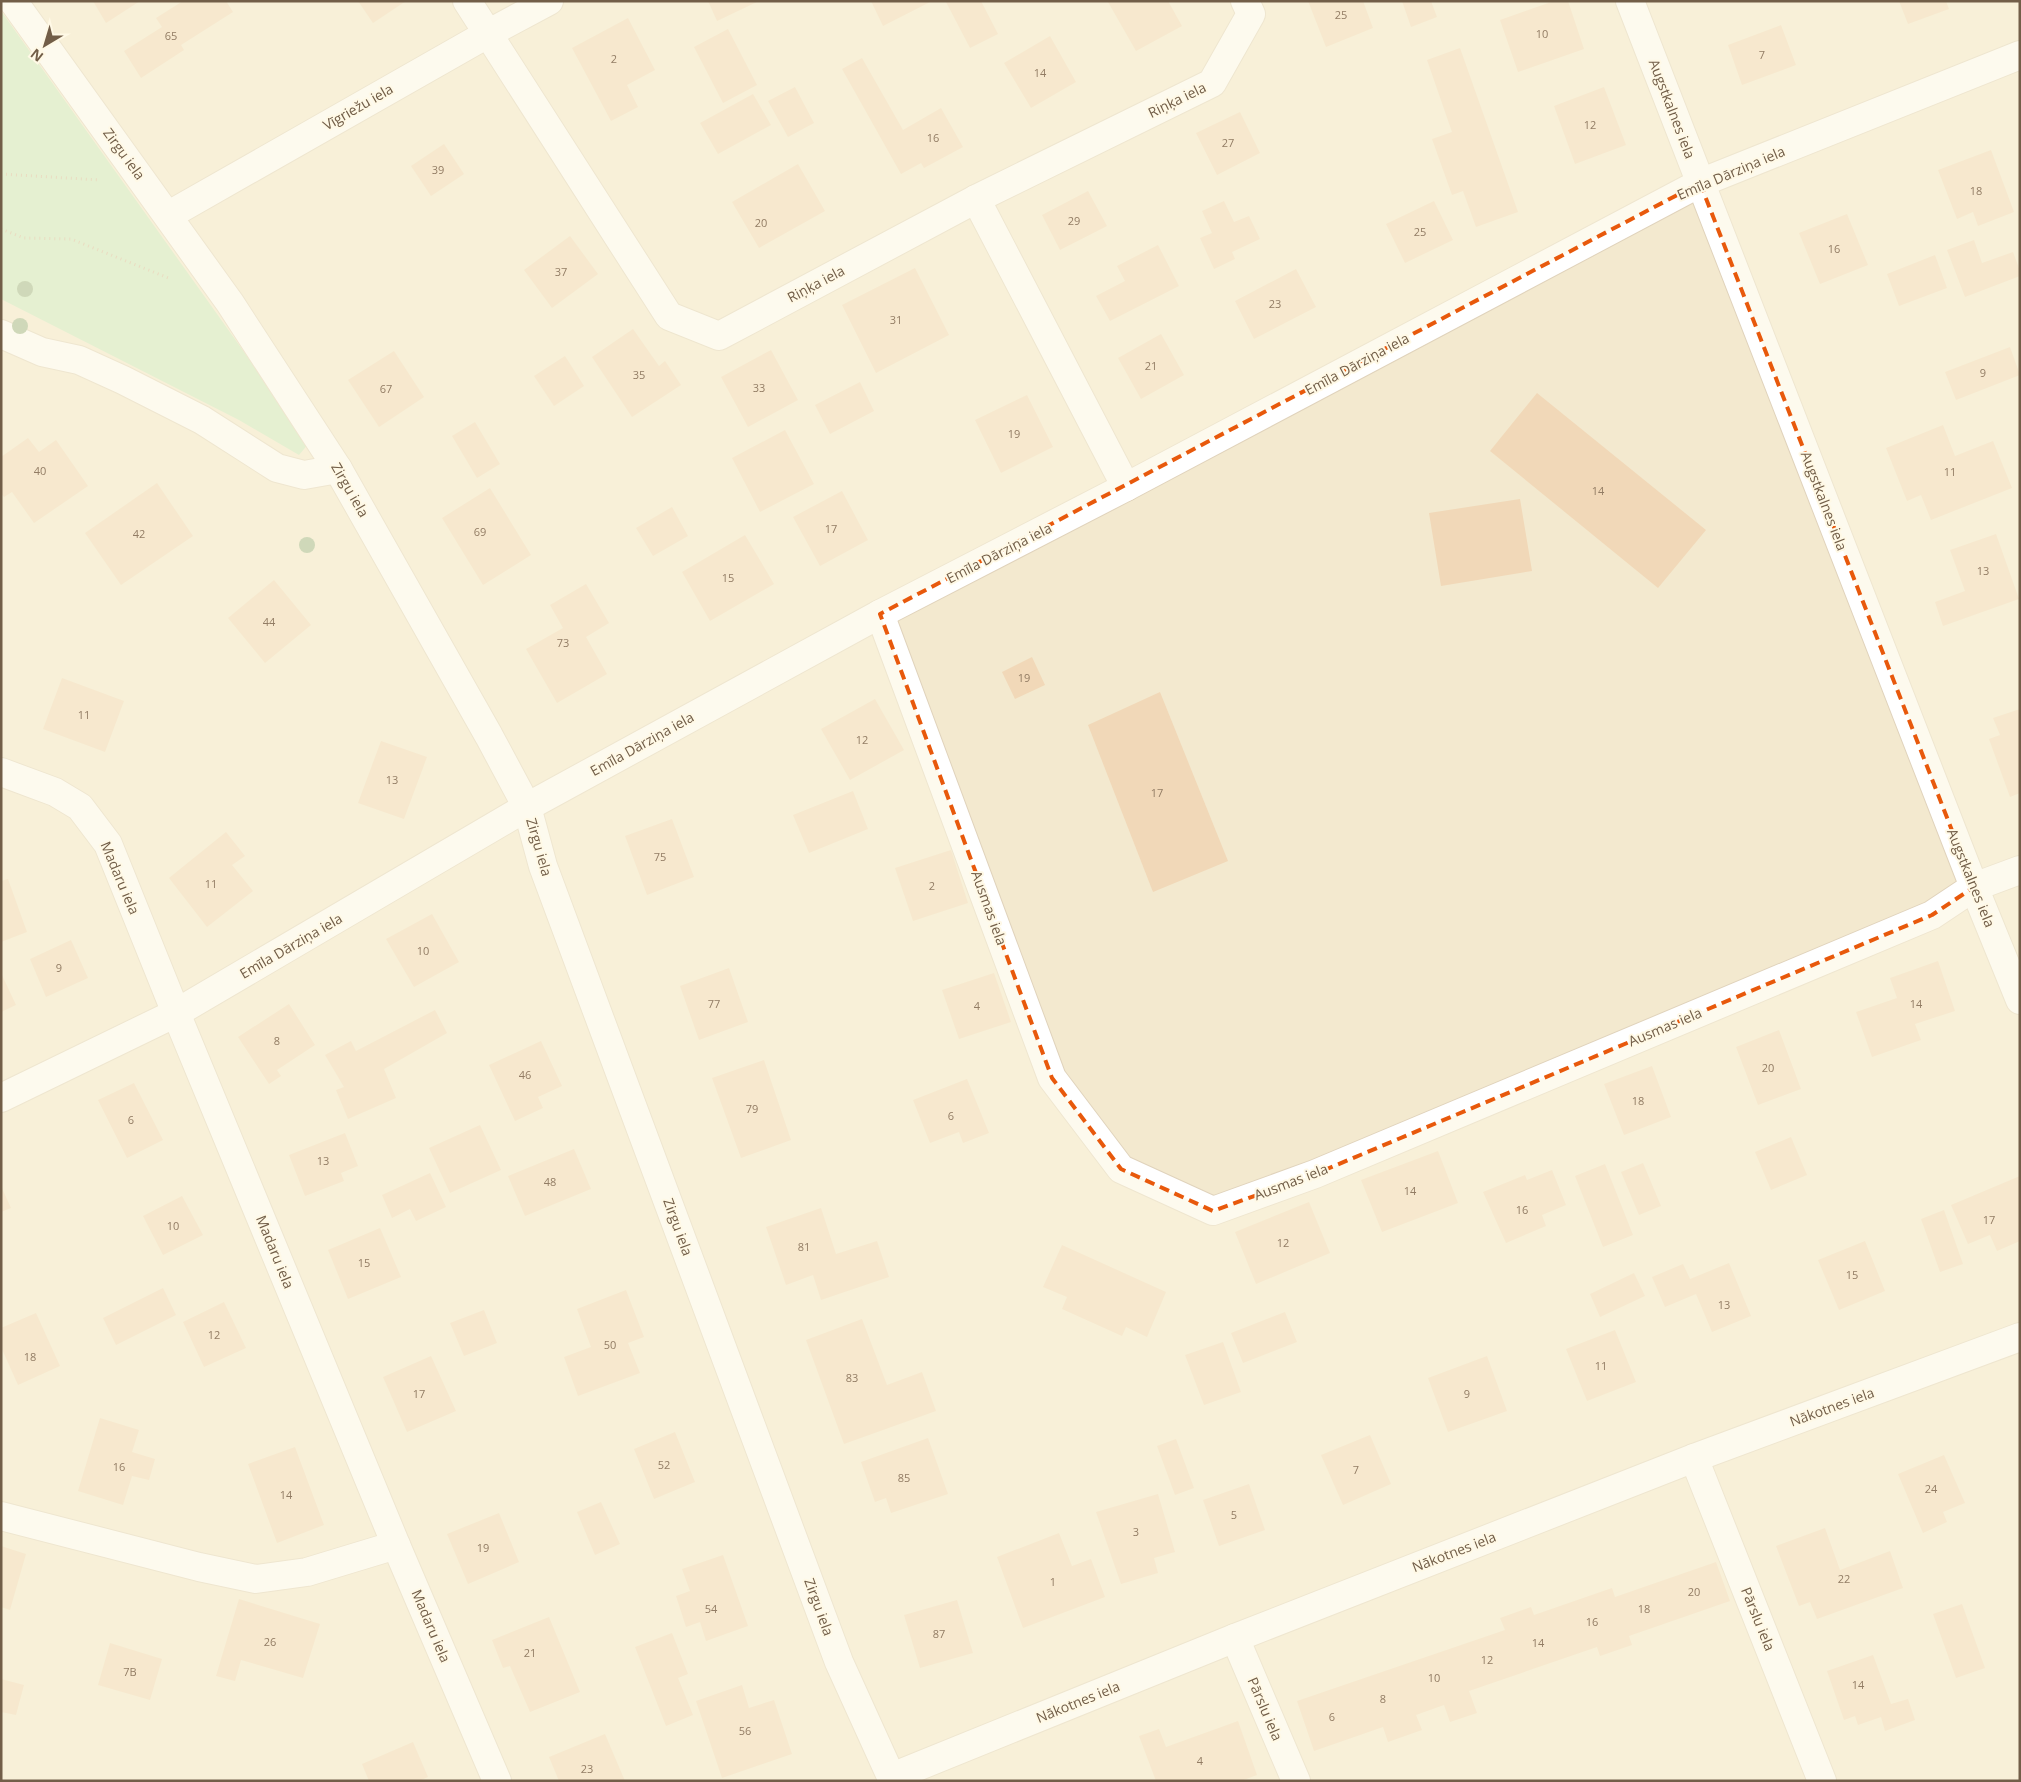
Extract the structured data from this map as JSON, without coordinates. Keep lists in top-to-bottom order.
{
  "streets": {
    "street": [
      "Riņķa iela",
      "Vīgriežu iela",
      "Augstkalnes iela",
      "Zirgu iela",
      "Emīla Dārziņa iela",
      "Madaru iela",
      "Ausmas iela",
      "Nākotnes iela",
      "Pārslu iela"
    ]
  },
  "crossings": [
    ["Riņķa iela", "Vīgriežu iela"],
    ["Vīgriežu iela", "Zirgu iela"],
    ["Augstkalnes iela", "Emīla Dārziņa iela"],
    ["Augstkalnes iela", "Ausmas iela"],
    ["Zirgu iela", "Emīla Dārziņa iela"],
    ["Zirgu iela", "Nākotnes iela"],
    ["Emīla Dārziņa iela", "Madaru iela"],
    ["Emīla Dārziņa iela", "Ausmas iela"],
    ["Nākotnes iela", "Pārslu iela"]
  ],
  "house_numbers": [
    "25",
    "10",
    "65",
    "7",
    "2",
    "14",
    "12",
    "16",
    "27",
    "39",
    "18",
    "29",
    "20",
    "25",
    "16",
    "37",
    "23",
    "31",
    "21",
    "9",
    "35",
    "33",
    "67",
    "19",
    "40",
    "11",
    "14",
    "17",
    "69",
    "42",
    "13",
    "15",
    "44",
    "73",
    "19",
    "11",
    "12",
    "13",
    "17",
    "75",
    "11",
    "2",
    "10",
    "9",
    "77",
    "14",
    "4",
    "8",
    "20",
    "46",
    "18",
    "79",
    "6",
    "6",
    "13",
    "48",
    "14",
    "16",
    "17",
    "10",
    "12",
    "81",
    "15",
    "15",
    "13",
    "12",
    "50",
    "18",
    "11",
    "83",
    "17",
    "9",
    "52",
    "16",
    "7",
    "85",
    "24",
    "14",
    "5",
    "3",
    "19",
    "22",
    "1",
    "20",
    "54",
    "18",
    "16",
    "87",
    "26",
    "14",
    "21",
    "12",
    "7B",
    "10",
    "14",
    "8",
    "6",
    "56",
    "4",
    "23"
  ],
  "north": "bottom left"
}
